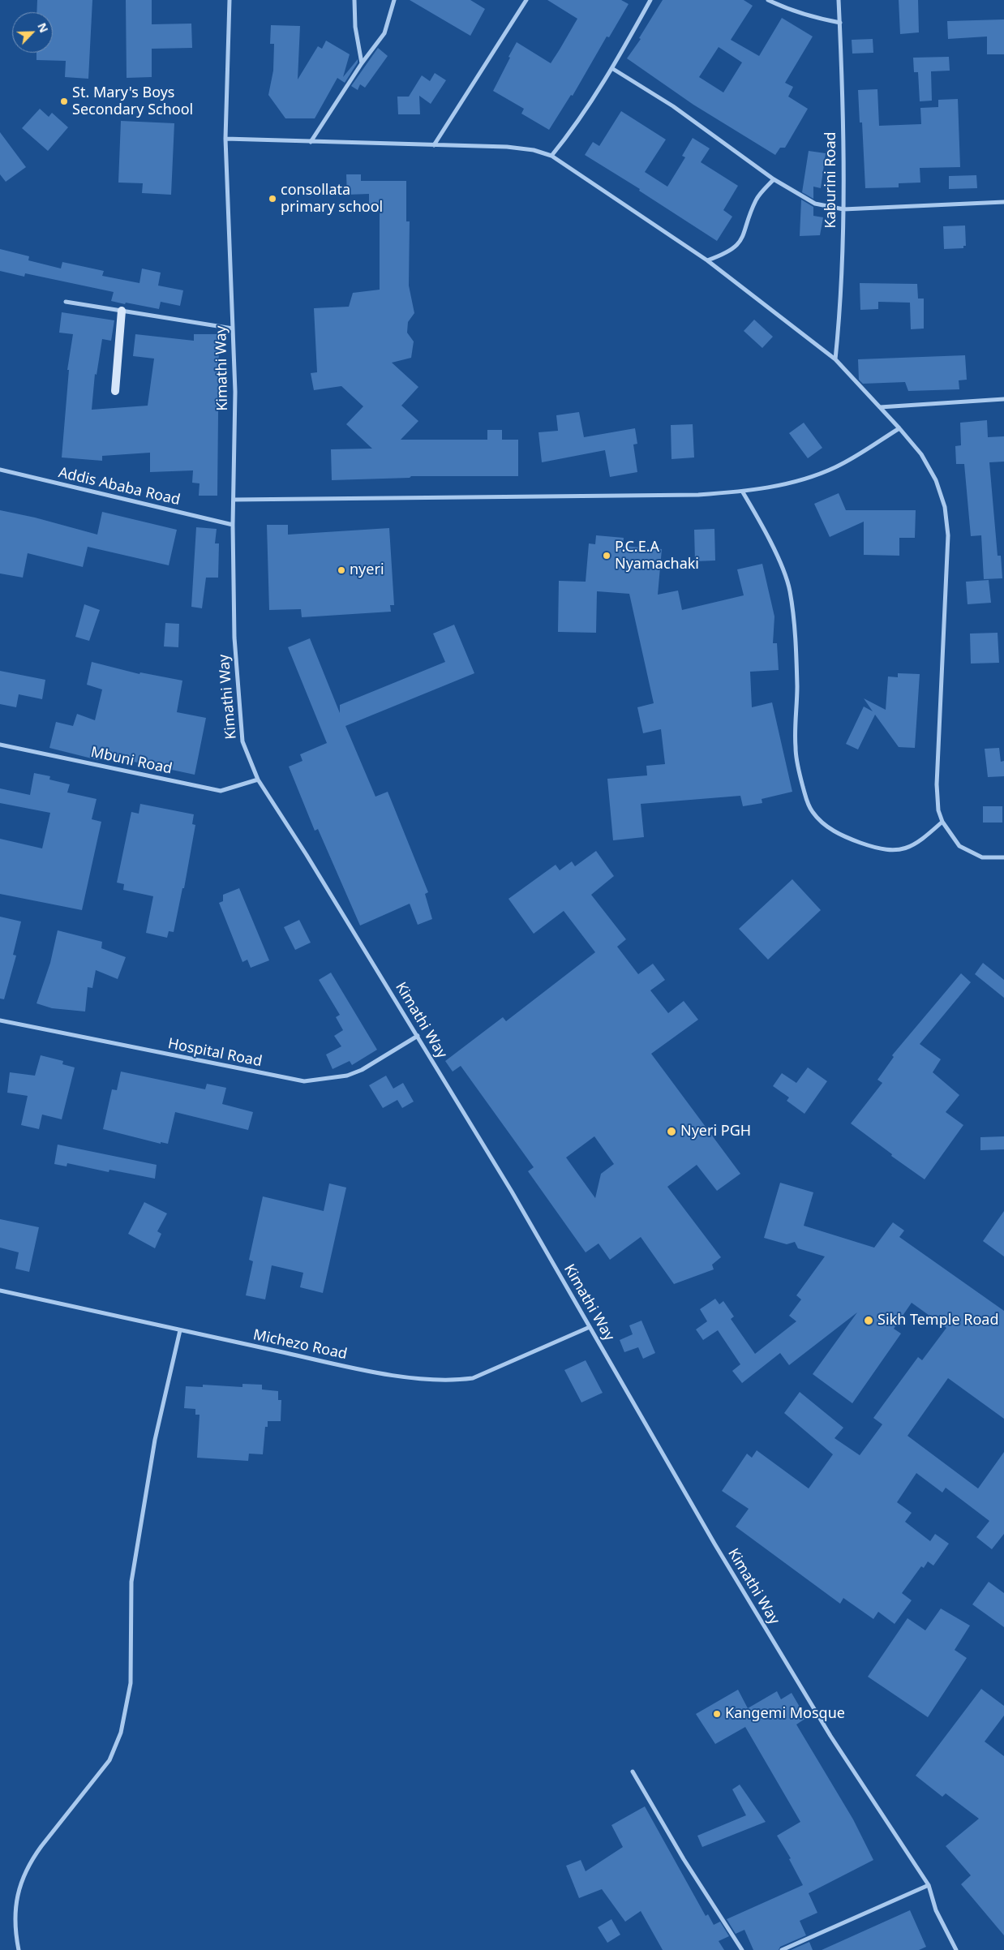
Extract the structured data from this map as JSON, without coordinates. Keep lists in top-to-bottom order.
{
  "streets": {
    "street": [
      "Kaburini Road",
      "Kimathi Way",
      "Addis Ababa Road",
      "Mbuni Road",
      "Hospital Road",
      "Michezo Road"
    ]
  },
  "crossings": [
    ["Kimathi Way", "Addis Ababa Road"],
    ["Kimathi Way", "Mbuni Road"],
    ["Kimathi Way", "Hospital Road"],
    ["Kimathi Way", "Michezo Road"]
  ],
  "places": [
    "St. Mary's Boys Secondary School",
    "consollata primary school",
    "P.C.E.A Nyamachaki",
    "nyeri",
    "Nyeri PGH",
    "Sikh Temple Road",
    "Kangemi Mosque"
  ],
  "north": "top right"
}
